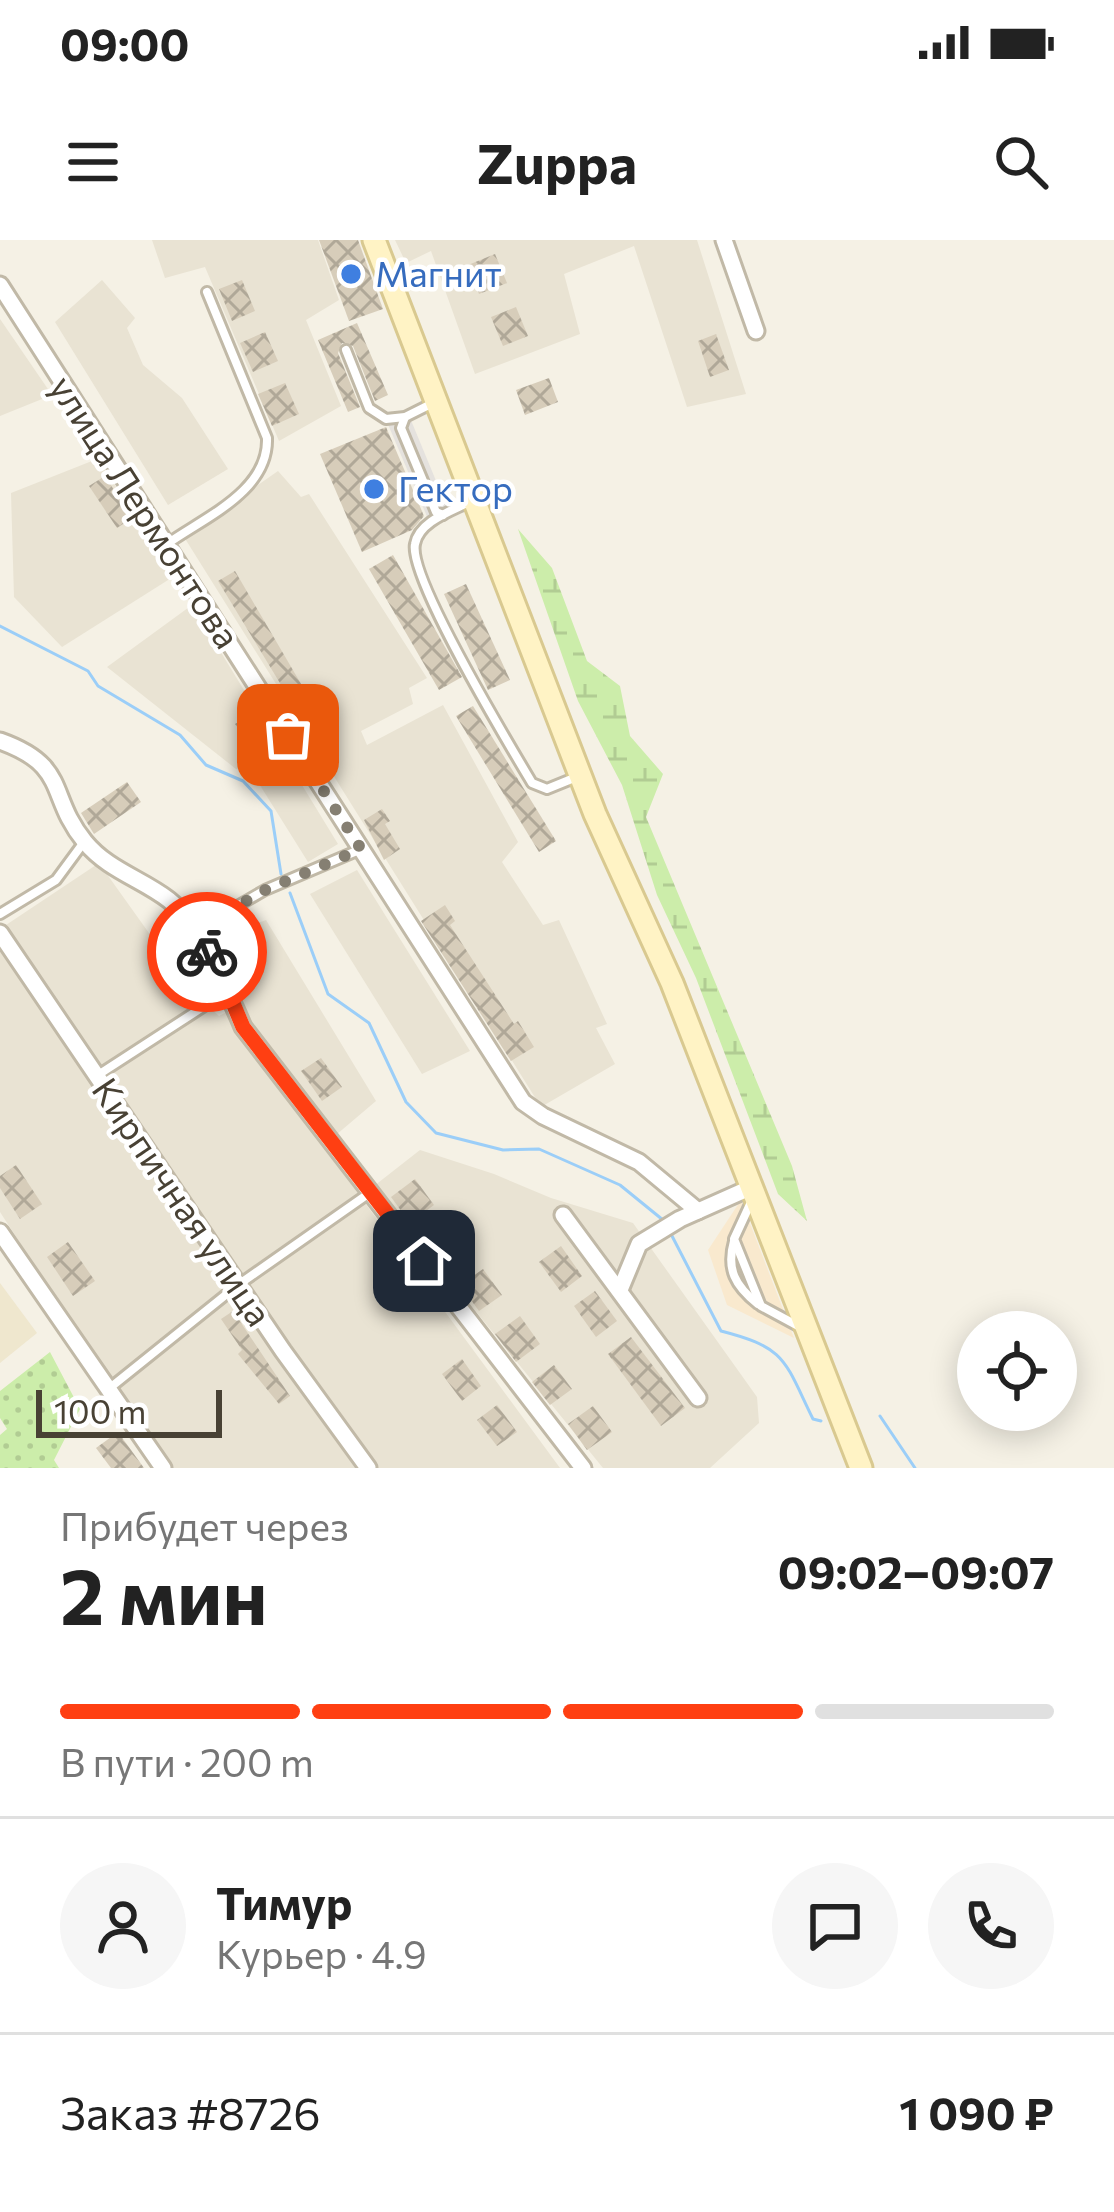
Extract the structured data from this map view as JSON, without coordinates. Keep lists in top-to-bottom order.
{
  "streets": {
    "street": ["улица Лермонтова", "Кирпичная улица"]
  },
  "places": ["Магнит", "Гектор"],
  "scale_bar": "100 m",
  "page": {
    "status": "09:00",
    "header": "Zuppa",
    "scale": "100 m",
    "heading": ["2 мин", "Прибудет через", "09:02–09:07"],
    "panel": [
      "Тимур",
      "Курьер · 4.9",
      "Заказ #8726",
      "1 090 ₽"
    ],
    "bar": "В пути · 200 m"
  }
}
